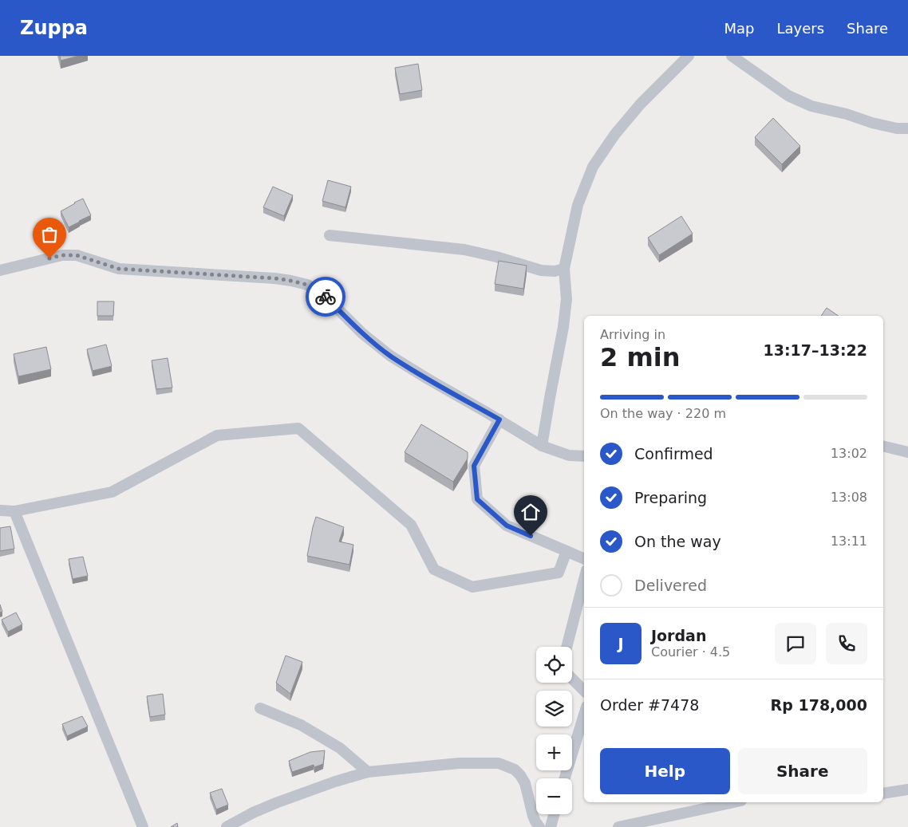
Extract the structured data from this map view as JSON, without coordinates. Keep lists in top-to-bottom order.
{
  "page": {
    "header": "Zuppa",
    "nav": ["Map", "Layers", "Share"],
    "heading": ["2 min", "Arriving in", "13:17–13:22"],
    "panel": [
      "Jordan",
      "Courier · 4.5",
      "Order #7478",
      "Rp 178,000"
    ],
    "bar": "On the way · 220 m",
    "list": [
      ["Confirmed", "13:02"],
      ["Preparing", "13:08"],
      ["On the way", "13:11"],
      "Delivered"
    ],
    "round": "J",
    "map_buttons": ["+", "−"],
    "buttons": ["Help", "Share"]
  }
}
